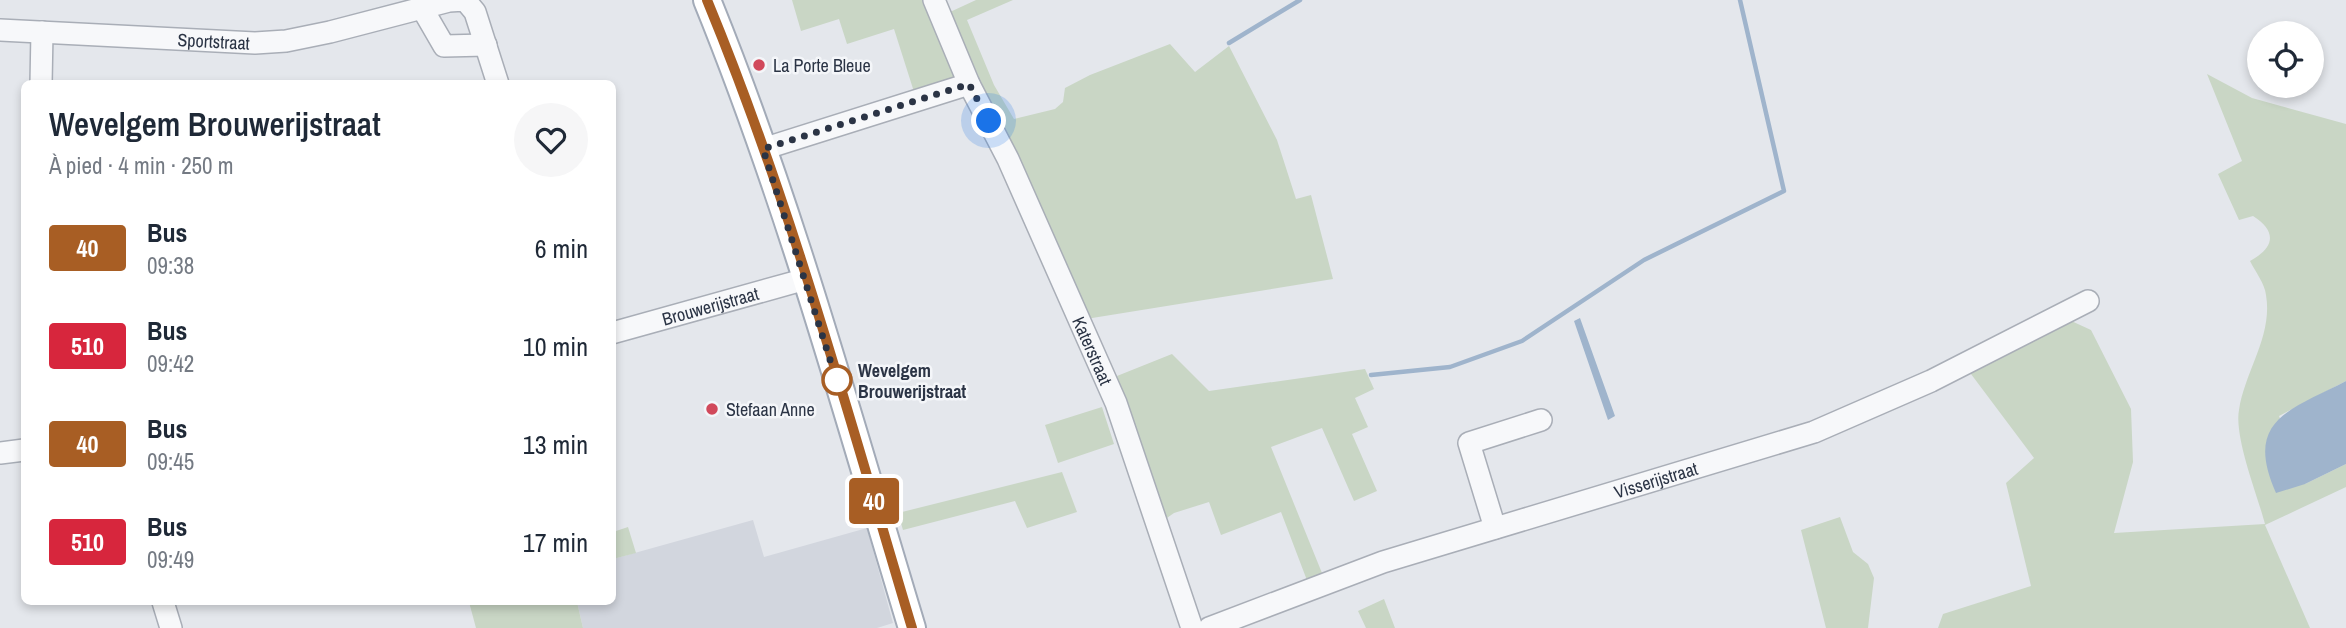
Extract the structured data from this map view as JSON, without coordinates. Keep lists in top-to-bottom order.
{
  "streets": {
    "street": [
      "Sportstraat",
      "Brouwerijstraat",
      "Katerstraat",
      "Visserijstraat"
    ]
  },
  "places": ["La Porte Bleue", "Wevelgem Brouwerijstraat", "Stefaan Anne"],
  "lines": ["bus line 40"],
  "page": {
    "on_map": "40",
    "heading": ["Wevelgem Brouwerijstraat", "À pied · 4 min · 250 m"],
    "list": [
      {
        "mark": "40",
        "name": "Bus",
        "note": "09:38",
        "value": "6 min"
      },
      {
        "mark": "510",
        "name": "Bus",
        "note": "09:42",
        "value": "10 min"
      },
      {
        "mark": "40",
        "name": "Bus",
        "note": "09:45",
        "value": "13 min"
      },
      {
        "mark": "510",
        "name": "Bus",
        "note": "09:49",
        "value": "17 min"
      }
    ]
  }
}
